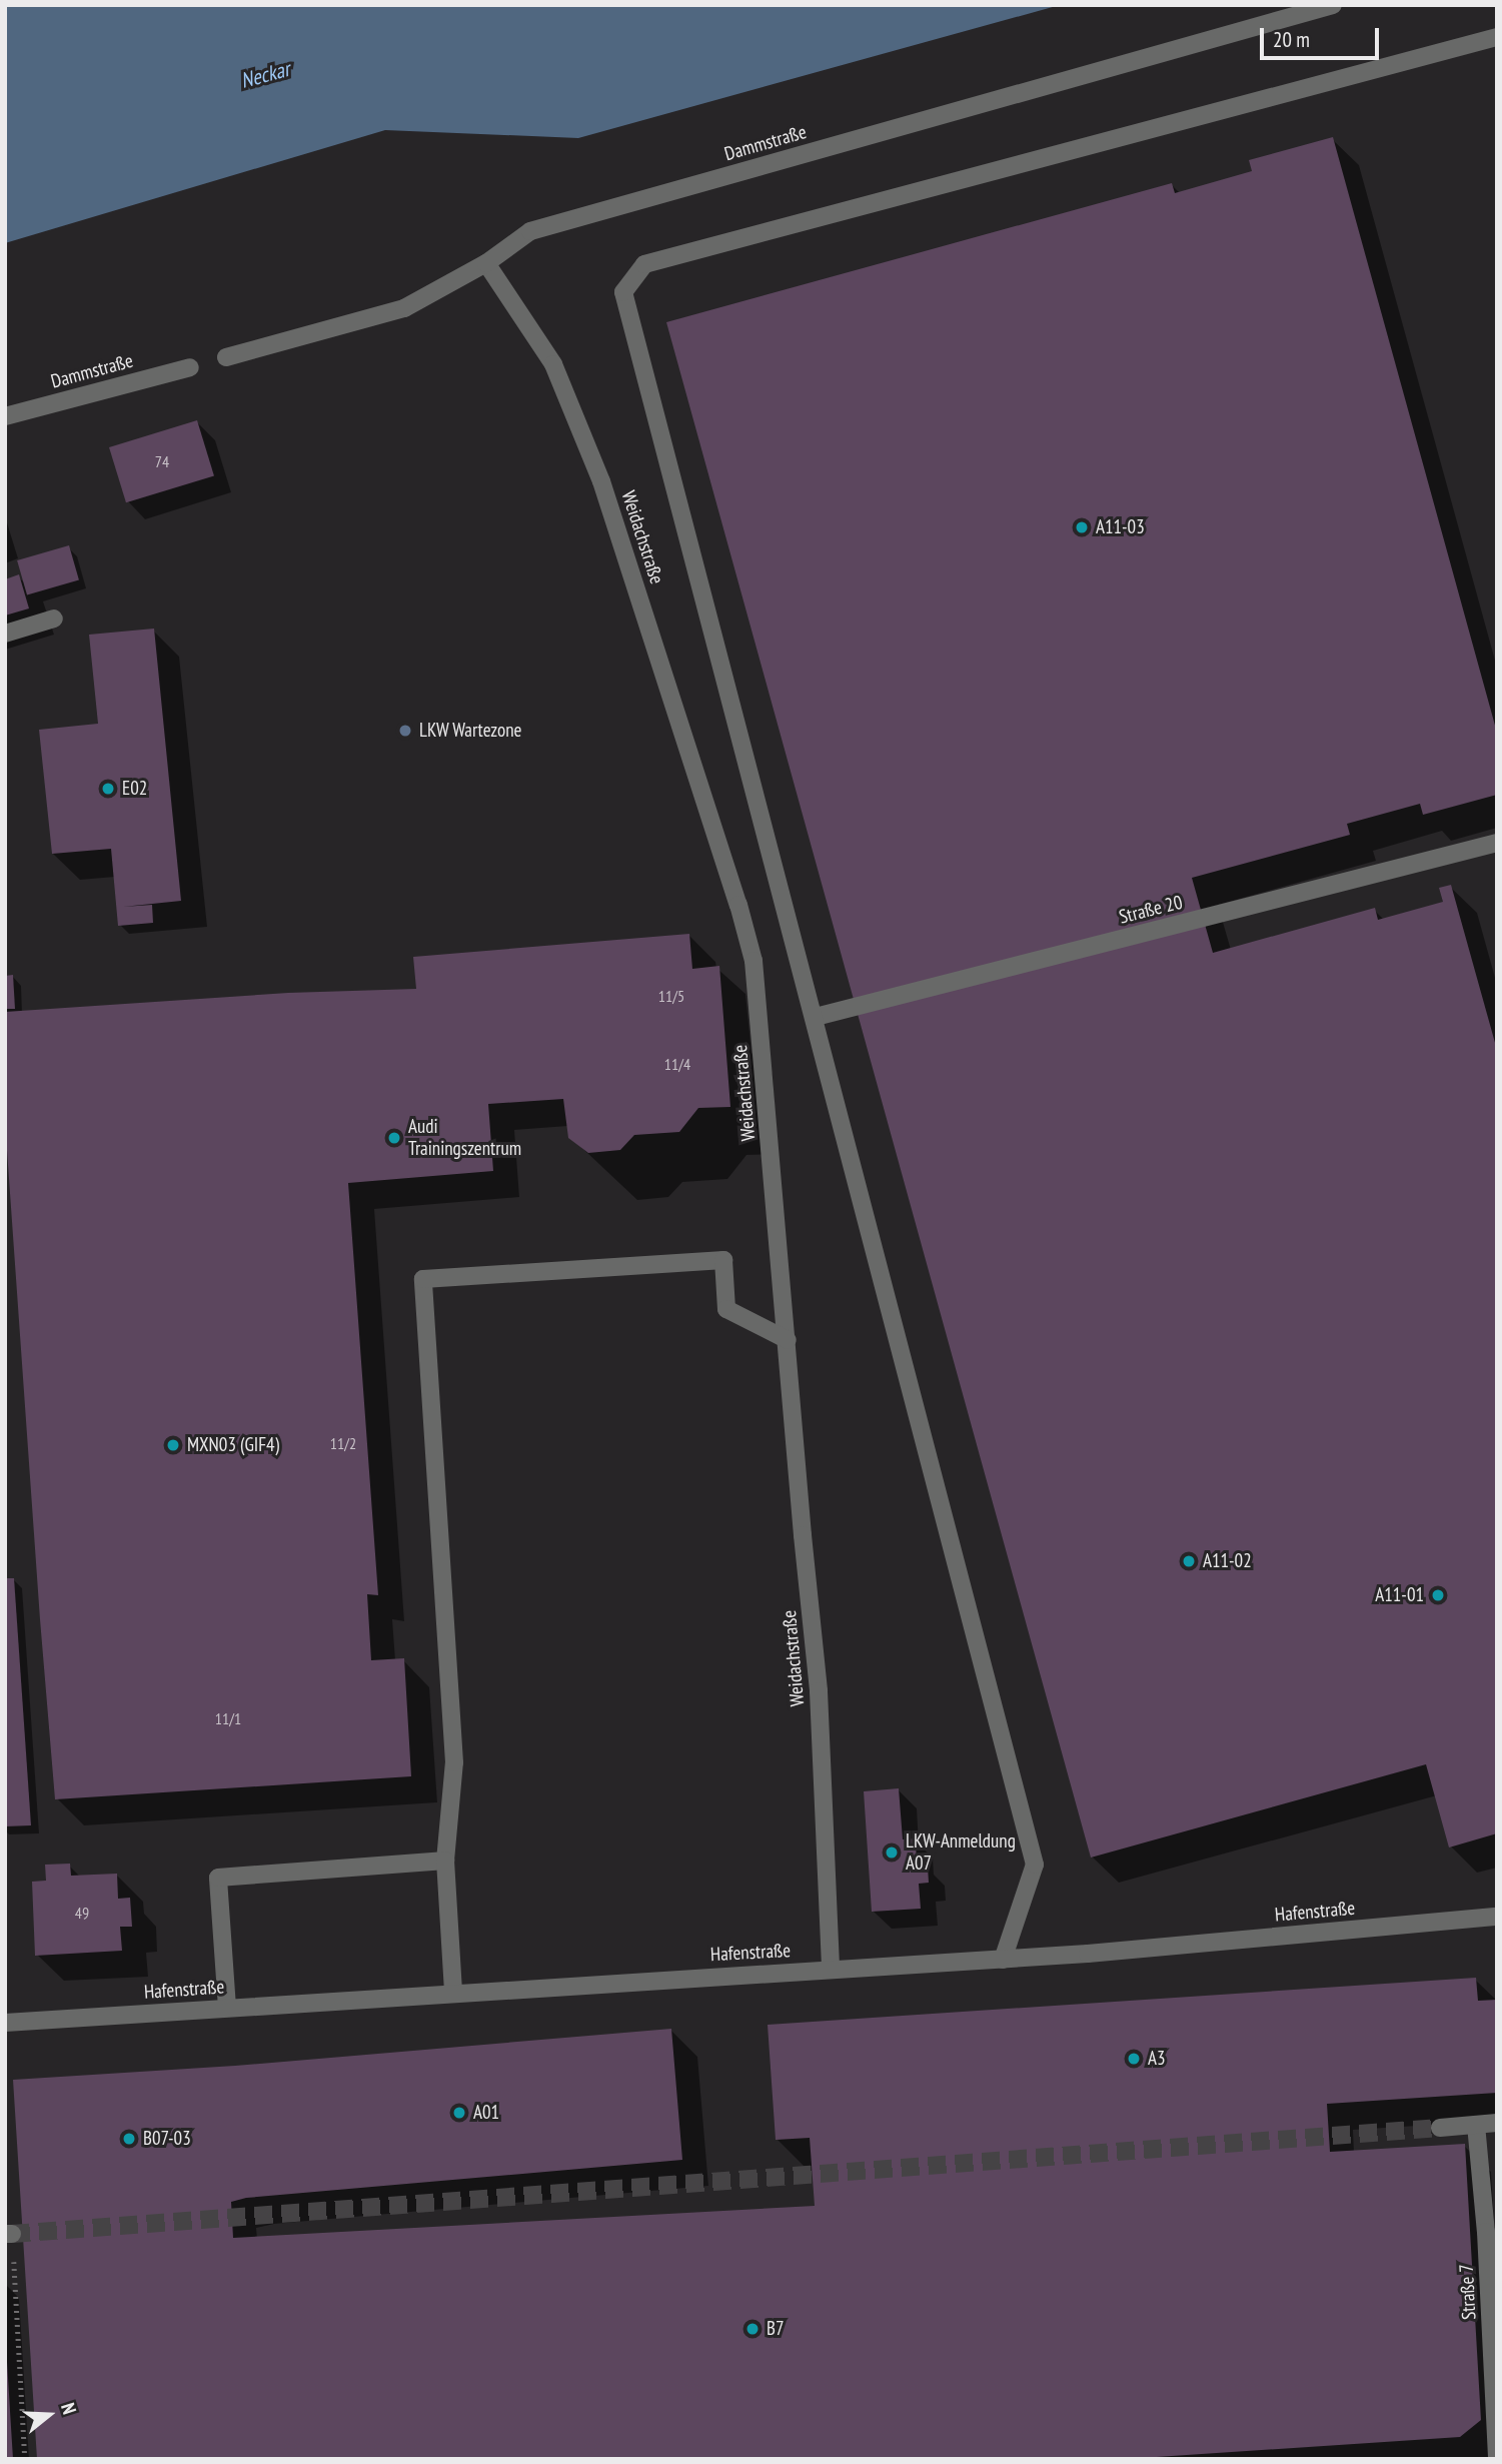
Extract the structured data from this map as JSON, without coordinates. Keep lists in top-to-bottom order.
{
  "streets": {
    "street": [
      "Dammstraße",
      "Weidachstraße",
      "Straße 20",
      "Hafenstraße",
      "Straße 7"
    ]
  },
  "crossings": [
    ["Dammstraße", "Weidachstraße"],
    ["Weidachstraße", "Hafenstraße"]
  ],
  "water": ["Neckar"],
  "places": [
    "A11-03",
    "LKW Wartezone",
    "E02",
    "Audi Trainingszentrum",
    "MXN03 (GIF4)",
    "A11-02",
    "A11-01",
    "LKW-Anmeldung A07",
    "A3",
    "A01",
    "B07-03",
    "B7"
  ],
  "house_numbers": [
    "74",
    "11/5",
    "11/4",
    "11/2",
    "11/1",
    "49"
  ],
  "scale_bar": "20 m",
  "north": "right"
}
